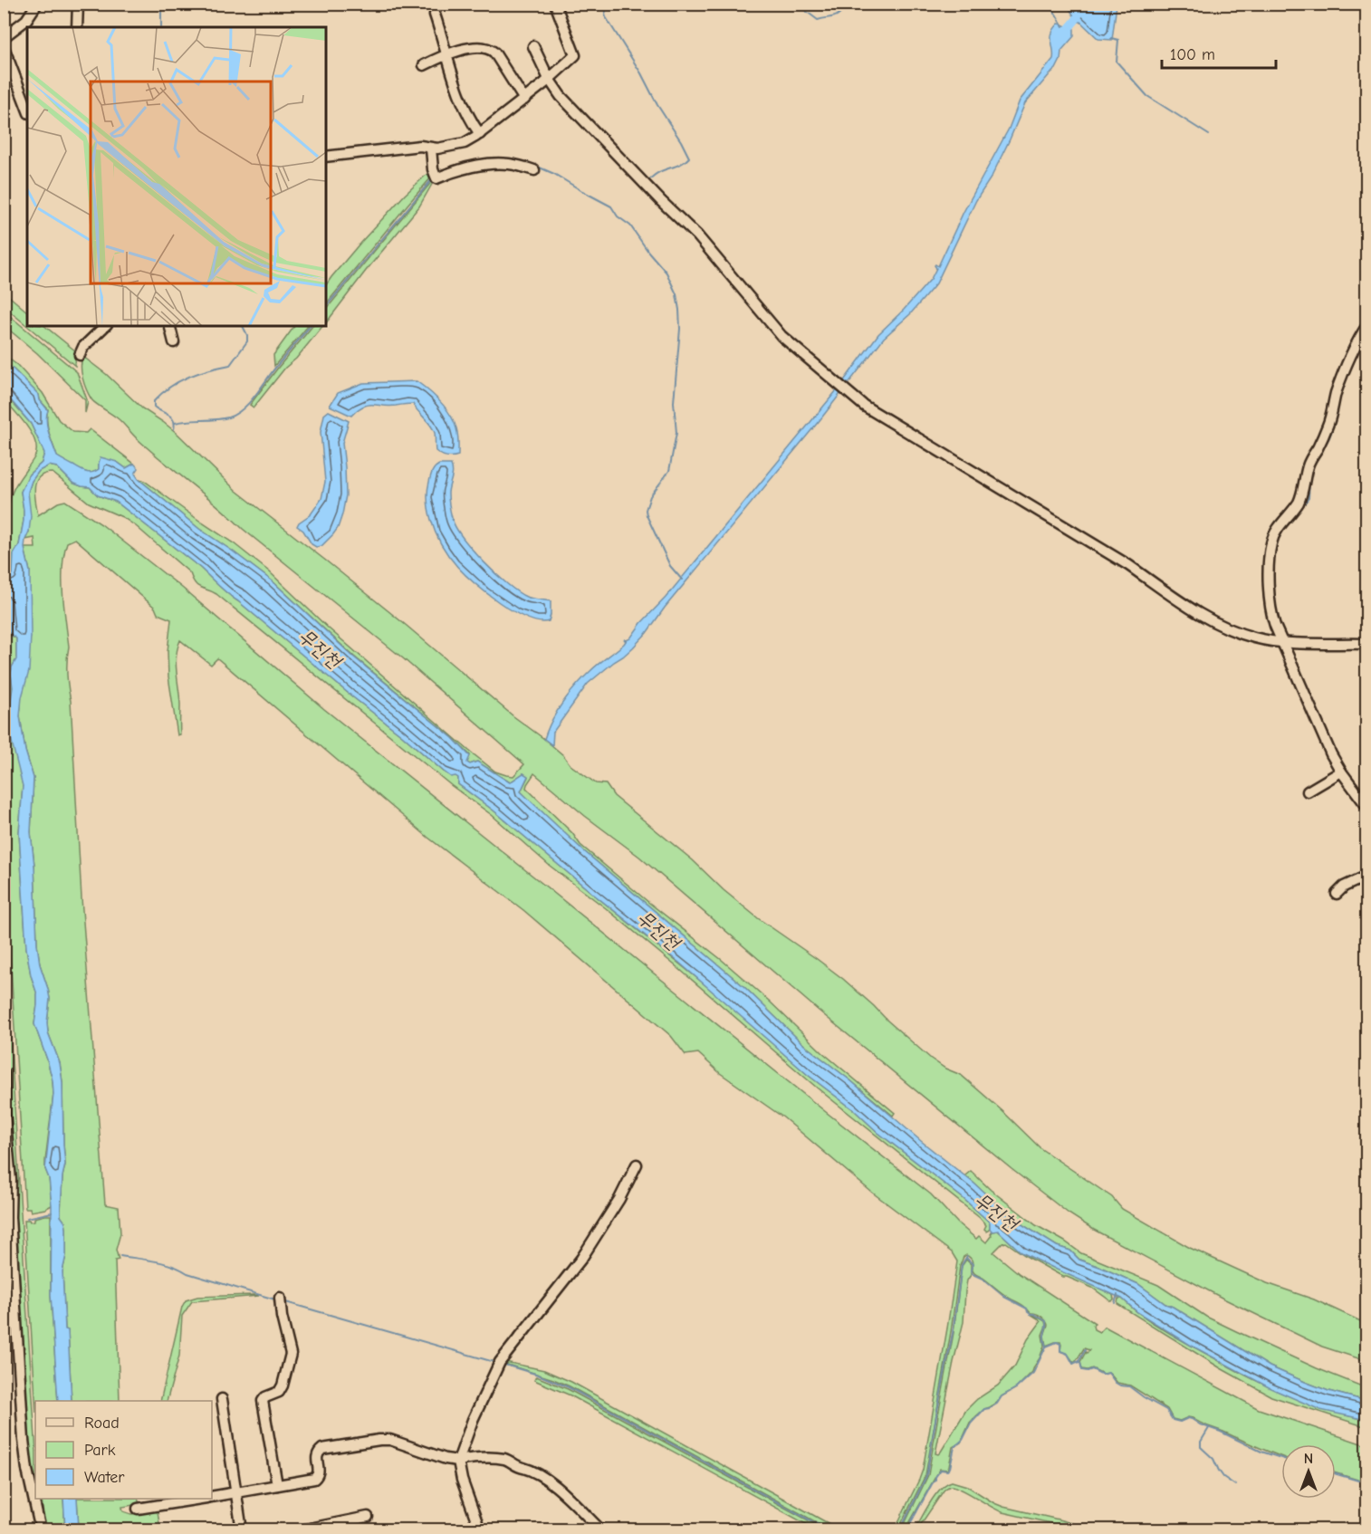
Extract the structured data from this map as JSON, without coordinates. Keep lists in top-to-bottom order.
{
  "water": ["무진천"],
  "legend": ["Road", "Park", "Water"],
  "scale_bar": "100 m",
  "north": "top"
}
